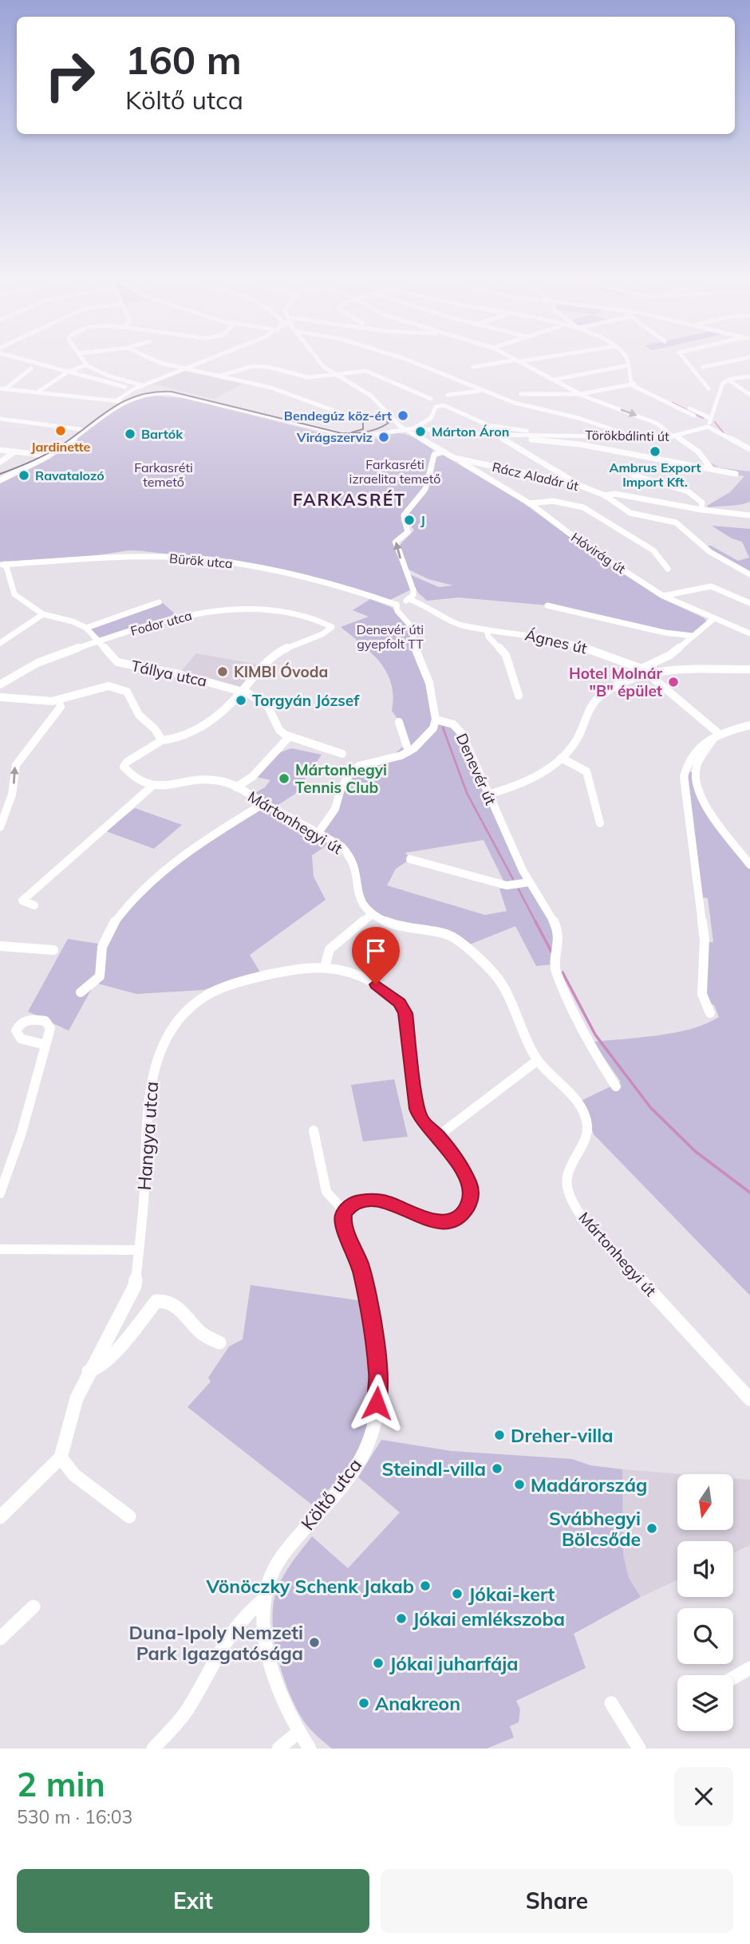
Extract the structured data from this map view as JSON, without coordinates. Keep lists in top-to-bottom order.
{
  "streets": {
    "street": [
      "Törökbálinti út",
      "Rácz Aladár út",
      "Hóvirág út",
      "Bürök utca",
      "Fodor utca",
      "Ágnes út",
      "Tállya utca",
      "Denevér út",
      "Mártonhegyi út",
      "Hangya utca",
      "Költő utca"
    ]
  },
  "crossings": [
    ["Törökbálinti út", "Rácz Aladár út"],
    ["Rácz Aladár út", "Hóvirág út"],
    ["Bürök utca", "Tállya utca"],
    ["Fodor utca", "Tállya utca"]
  ],
  "districts": ["FARKASRÉT"],
  "parks": ["Farkasréti izraelita temető", "Farkasréti temető", "Denevér úti gyepfolt TT"],
  "places": [
    "Bendegúz köz-ért",
    "Jardinette",
    "Márton Áron",
    "Bartók",
    "Virágszerviz",
    "Ambrus Export Import Kft.",
    "Ravatalozó",
    "J",
    "KIMBI Óvoda",
    "Hotel Molnár \"B\" épület",
    "Torgyán József",
    "Mártonhegyi Tennis Club",
    "Dreher-villa",
    "Steindl-villa",
    "Madárország",
    "Svábhegyi Bölcsőde",
    "Vönöczky Schenk Jakab",
    "Jókai-kert",
    "Jókai emlékszoba",
    "Duna-Ipoly Nemzeti Park Igazgatósága",
    "Jókai juharfája",
    "Anakreon"
  ],
  "north": "bottom",
  "page": {
    "turn": ["160 m", "Költő utca"],
    "heading": ["2 min", "530 m · 16:03"],
    "buttons": ["Exit", "Share"]
  }
}
